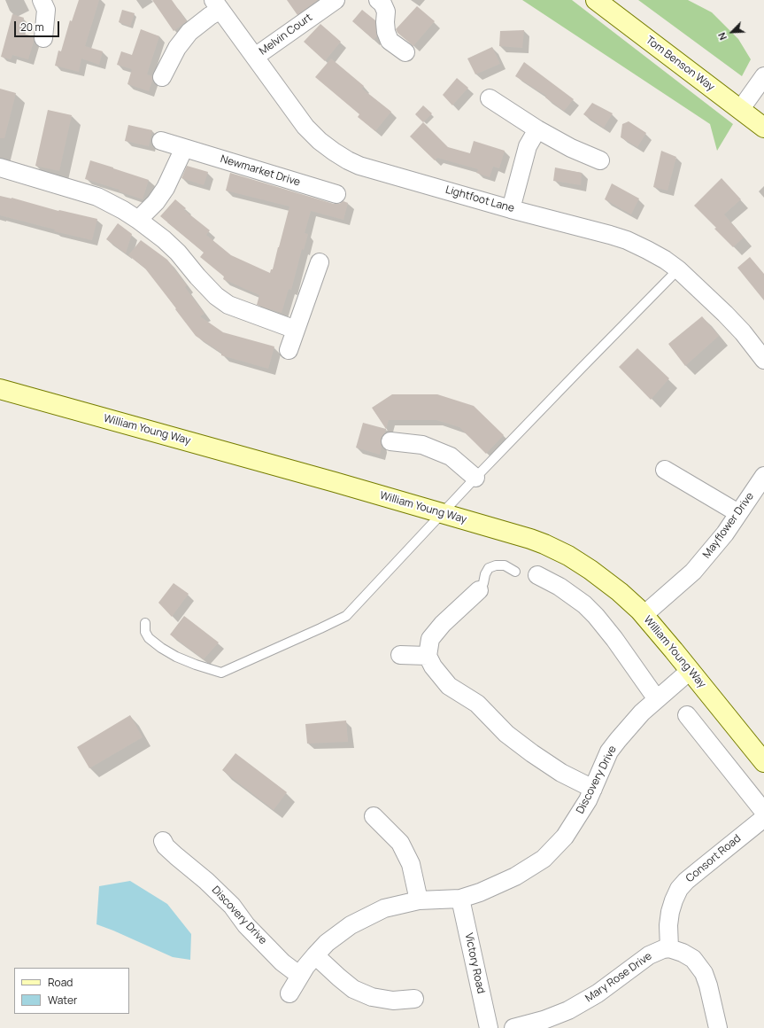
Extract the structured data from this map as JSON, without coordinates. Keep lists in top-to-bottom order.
{
  "streets": {
    "main road": ["Tom Benson Way", "William Young Way"],
    "street": [
      "Melvin Court",
      "Newmarket Drive",
      "Lightfoot Lane",
      "Mayflower Drive",
      "Discovery Drive",
      "Consort Road",
      "Victory Road",
      "Mary Rose Drive"
    ]
  },
  "crossings": [
    ["Melvin Court", "Lightfoot Lane"],
    ["William Young Way", "Mayflower Drive"],
    ["William Young Way", "Discovery Drive"],
    ["Discovery Drive", "Victory Road"],
    ["Consort Road", "Mary Rose Drive"]
  ],
  "legend": ["Road", "Water"],
  "scale_bar": "20 m",
  "north": "bottom left"
}
